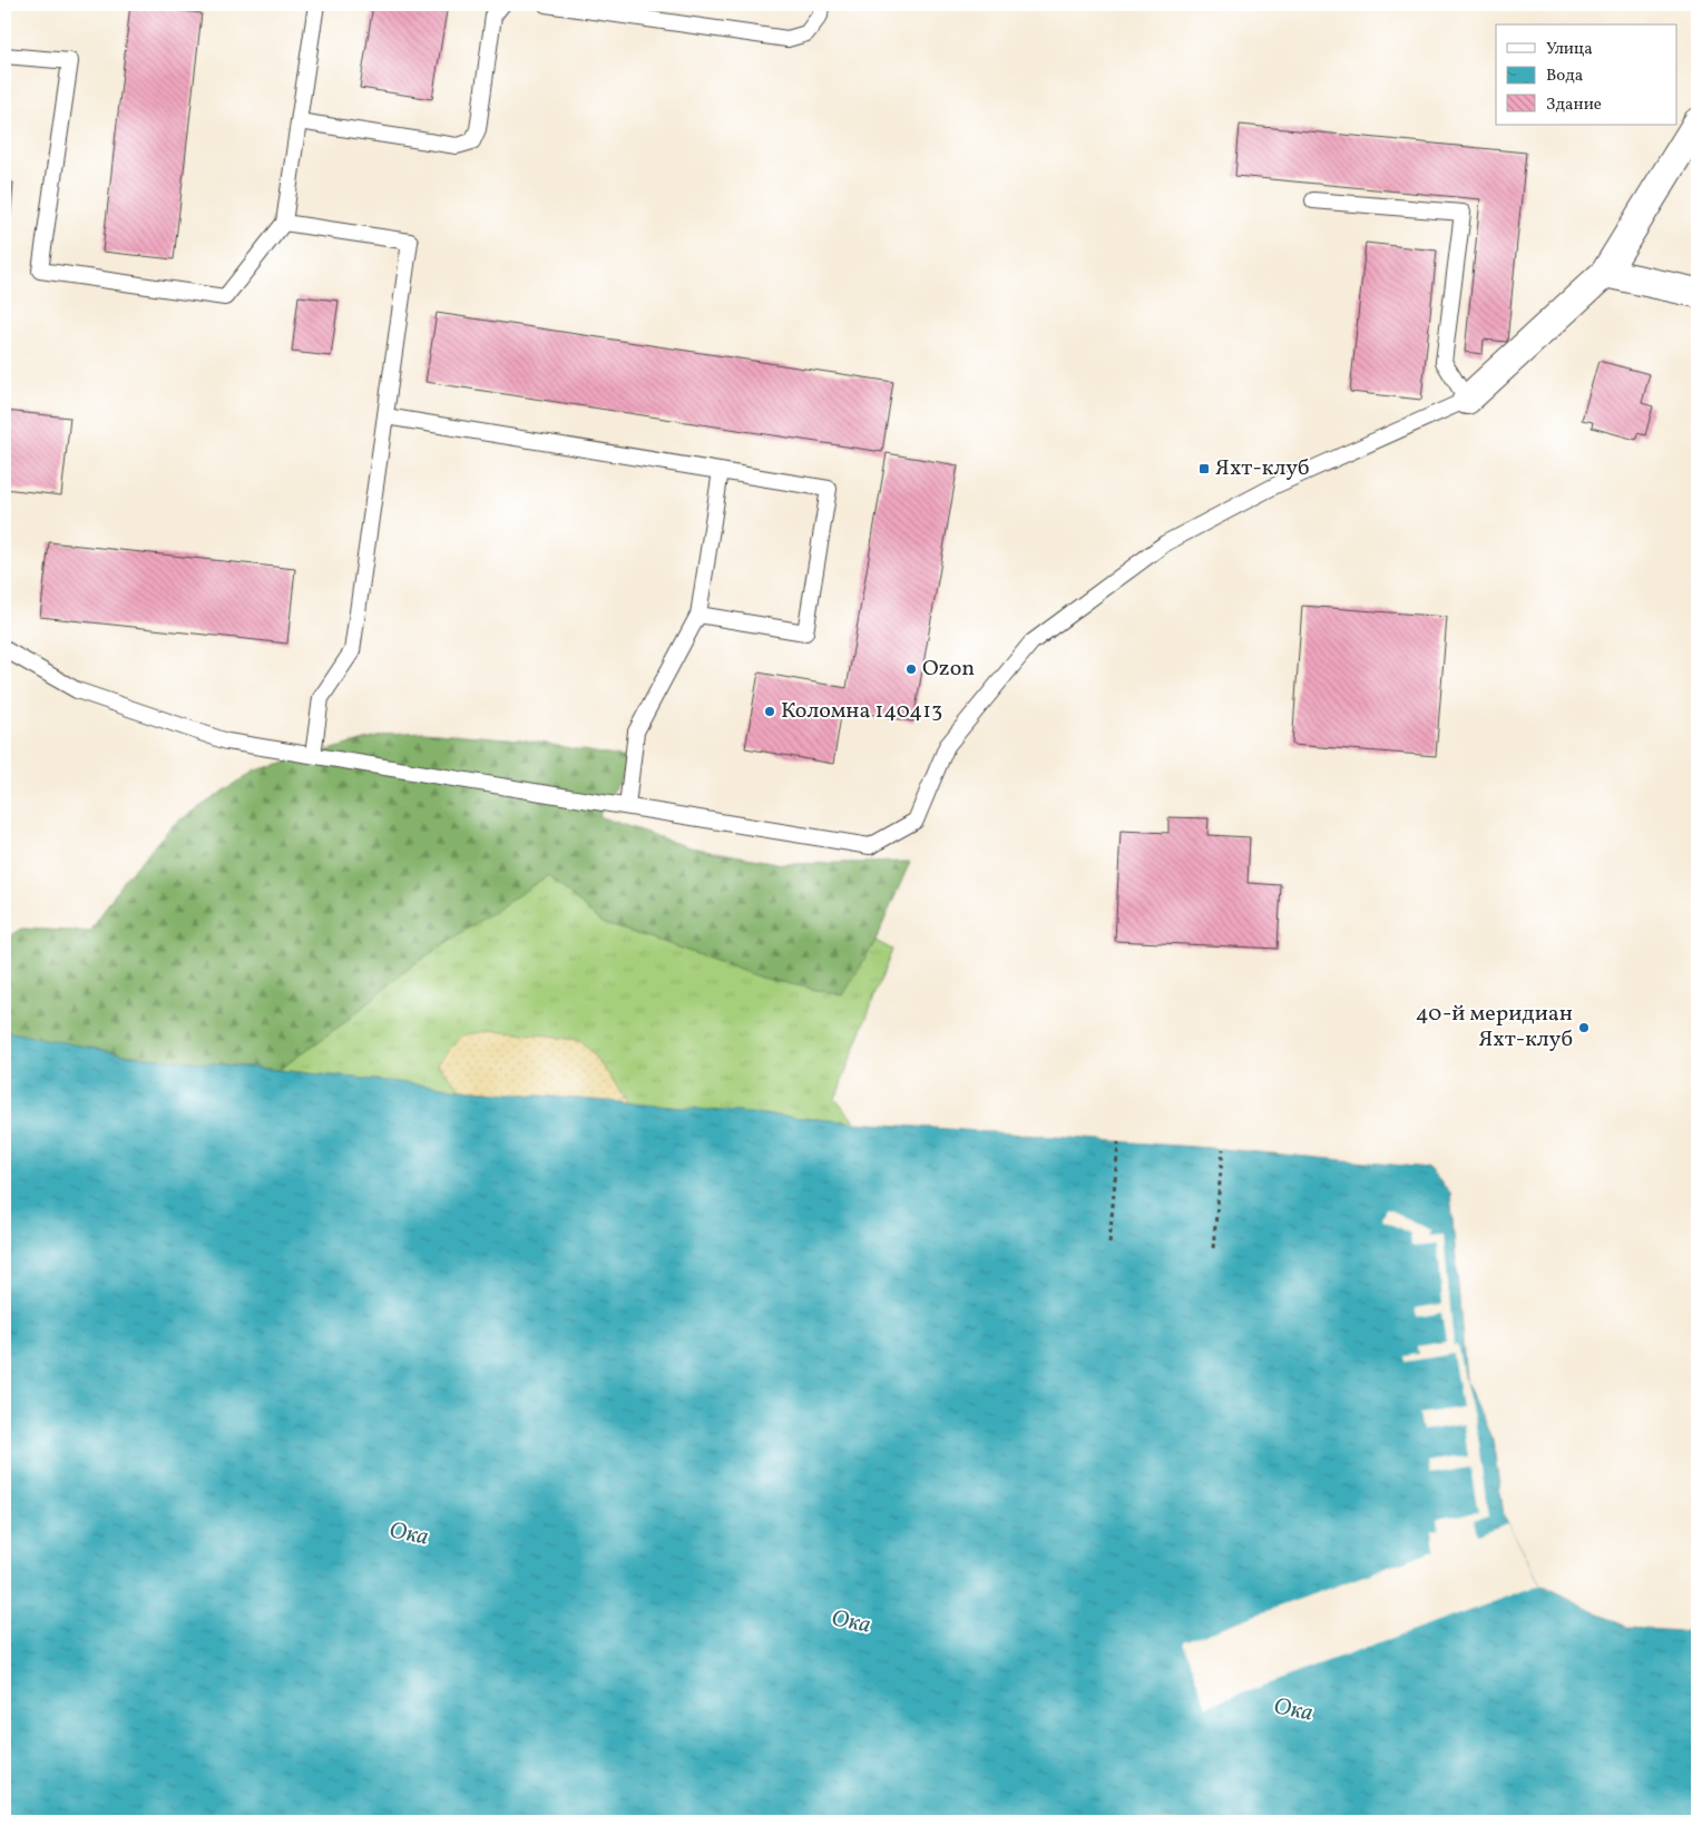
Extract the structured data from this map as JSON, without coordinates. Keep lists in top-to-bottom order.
{
  "water": ["Ока"],
  "places": {
    "transit": ["Яхт-клуб"],
    "other": ["Ozon", "Коломна 140413", "40-й меридиан Яхт-клуб"]
  },
  "legend": ["Улица", "Вода", "Здание"]
}
